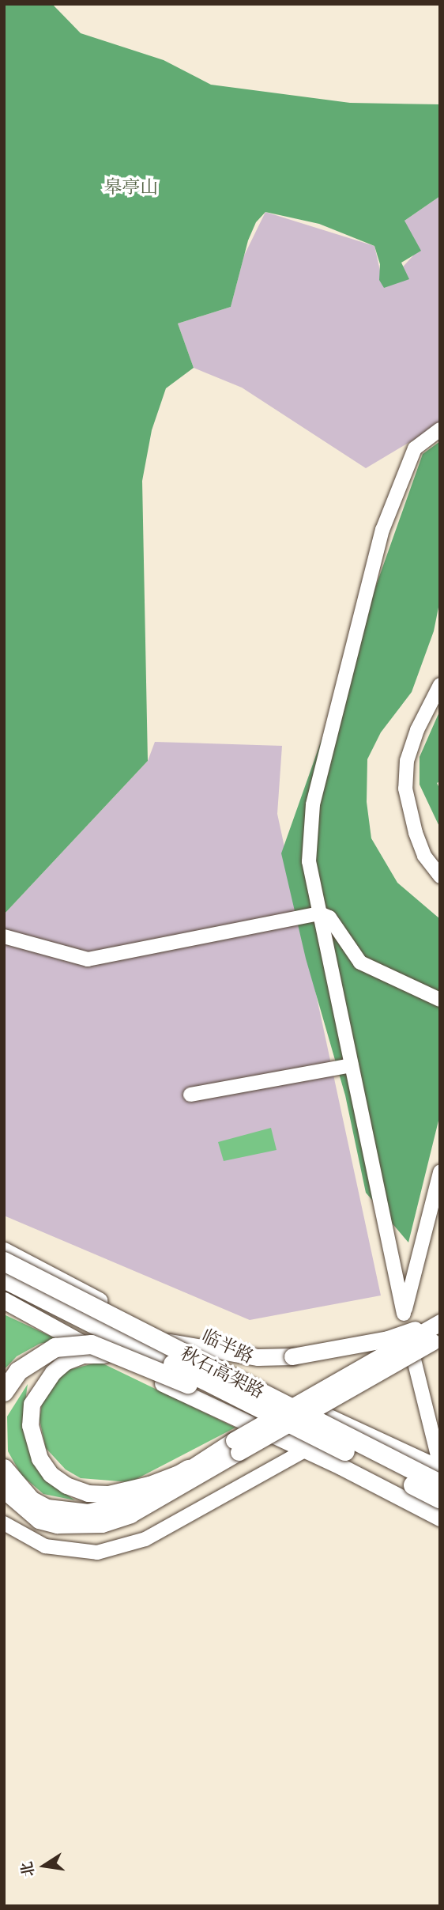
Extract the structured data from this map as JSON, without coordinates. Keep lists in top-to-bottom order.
{
  "streets": {
    "highway": ["秋石高架路"],
    "main road": ["临半路"]
  },
  "parks": ["皋亭山"],
  "north": "left"
}
